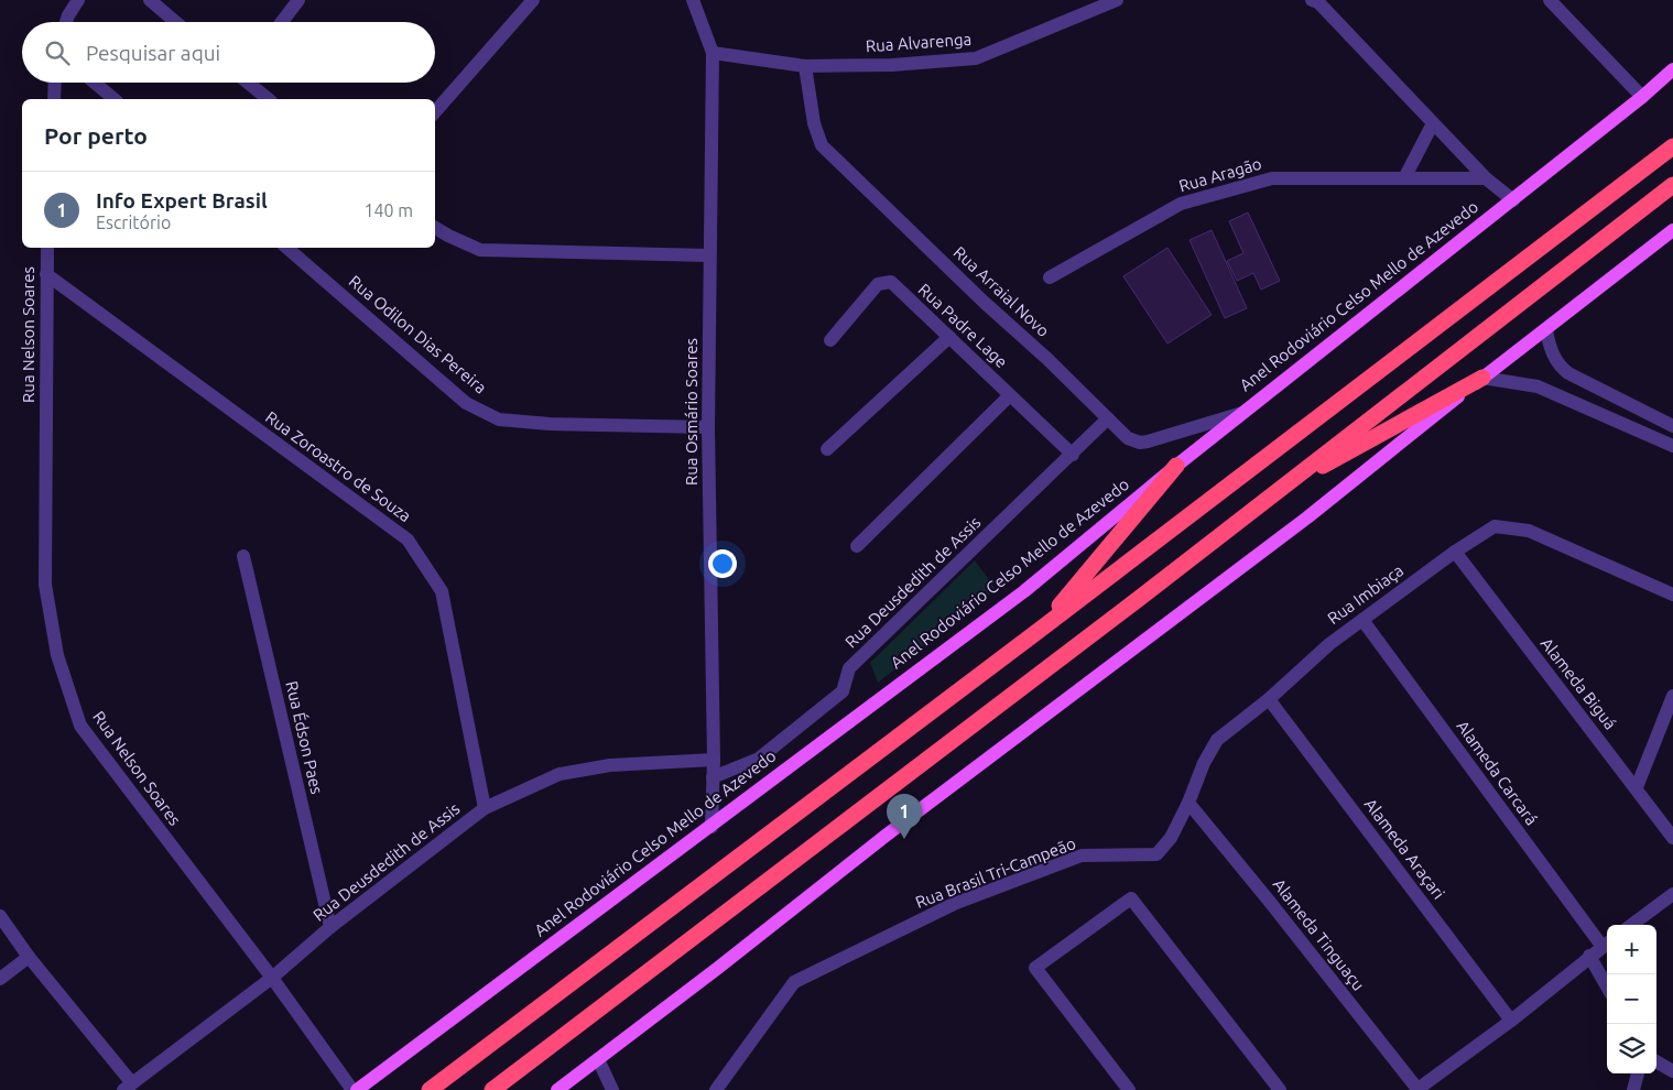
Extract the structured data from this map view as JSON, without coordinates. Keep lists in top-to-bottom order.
{
  "streets": {
    "main road": ["Anel Rodoviário Celso Mello de Azevedo"],
    "street": [
      "Rua Alvarenga",
      "Rua Aragão",
      "Rua Arraial Novo",
      "Rua Padre Lage",
      "Rua Nelson Soares",
      "Rua Odilon Dias Pereira",
      "Rua Osmário Soares",
      "Rua Zoroastro de Souza",
      "Rua Deusdedith de Assis",
      "Rua Imbiaça",
      "Alameda Biguá",
      "Rua Édson Paes",
      "Alameda Carcará",
      "Alameda Araçari",
      "Rua Brasil Tri-Campeão",
      "Alameda Tinguaçu"
    ]
  },
  "crossings": [
    ["Rua Alvarenga", "Rua Arraial Novo"],
    ["Rua Alvarenga", "Rua Osmário Soares"],
    ["Rua Arraial Novo", "Anel Rodoviário Celso Mello de Azevedo"],
    ["Rua Arraial Novo", "Rua Deusdedith de Assis"],
    ["Anel Rodoviário Celso Mello de Azevedo", "Rua Nelson Soares"],
    ["Anel Rodoviário Celso Mello de Azevedo", "Rua Osmário Soares"],
    ["Rua Padre Lage", "Rua Deusdedith de Assis"],
    ["Rua Nelson Soares", "Rua Zoroastro de Souza"],
    ["Rua Nelson Soares", "Rua Deusdedith de Assis"],
    ["Rua Odilon Dias Pereira", "Rua Osmário Soares"],
    ["Rua Osmário Soares", "Rua Deusdedith de Assis"],
    ["Rua Zoroastro de Souza", "Rua Deusdedith de Assis"],
    ["Rua Deusdedith de Assis", "Rua Édson Paes"],
    ["Rua Imbiaça", "Alameda Biguá"],
    ["Rua Imbiaça", "Alameda Carcará"],
    ["Rua Imbiaça", "Alameda Araçari"],
    ["Rua Imbiaça", "Rua Brasil Tri-Campeão"],
    ["Rua Imbiaça", "Alameda Tinguaçu"]
  ],
  "page": {
    "search": "Pesquisar aqui",
    "heading": "Por perto",
    "list": [
      {
        "mark": "1",
        "name": "Info Expert Brasil",
        "note": "Escritório",
        "value": "140 m"
      }
    ],
    "pins": "1",
    "map_buttons": ["+", "−"]
  }
}
